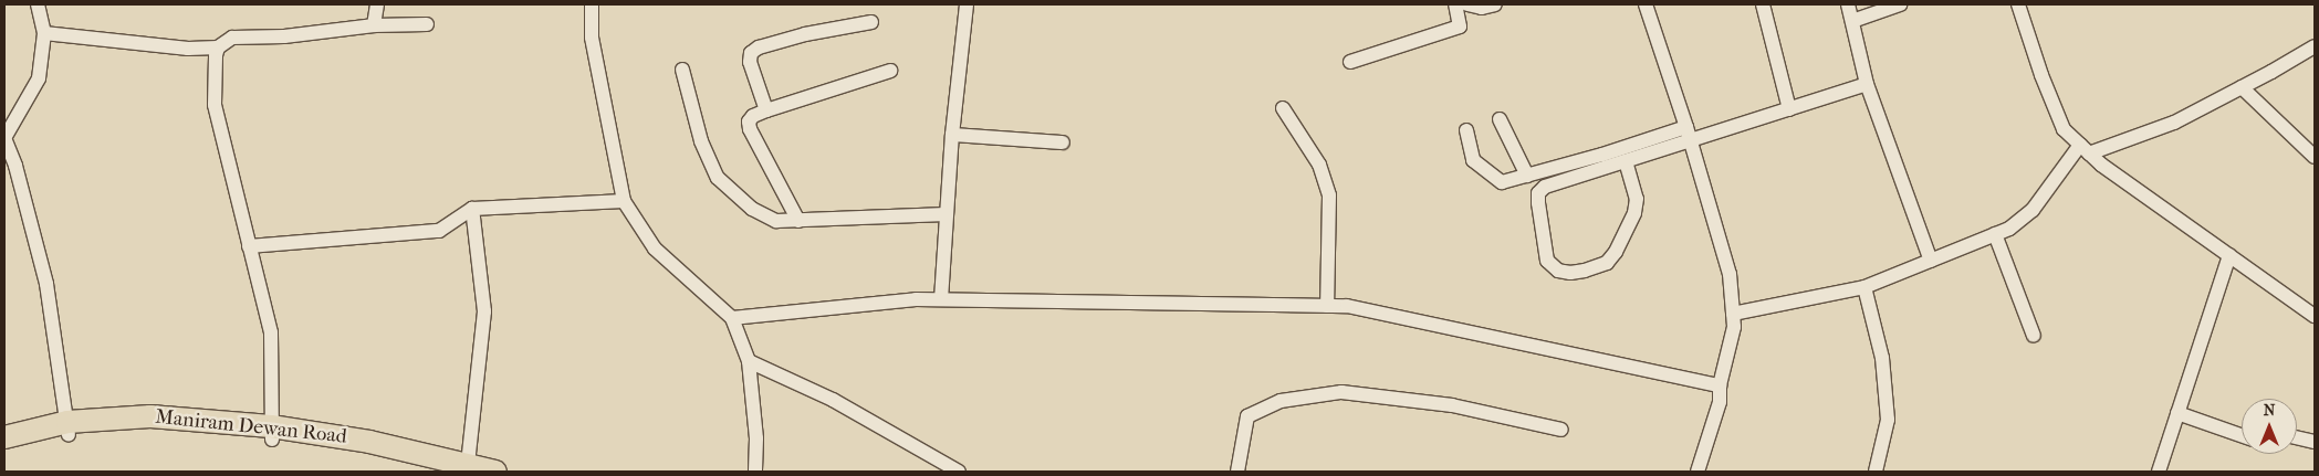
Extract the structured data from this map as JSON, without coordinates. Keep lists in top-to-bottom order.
{
  "streets": {
    "main road": ["Maniram Dewan Road"]
  },
  "north": "top"
}
